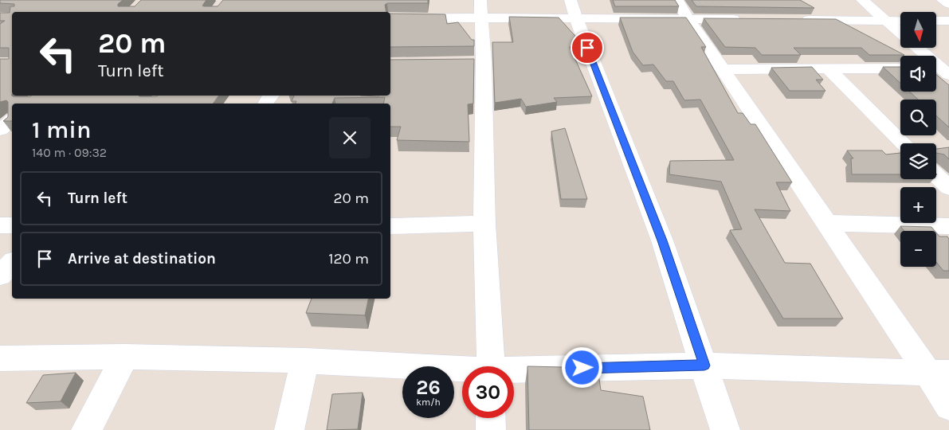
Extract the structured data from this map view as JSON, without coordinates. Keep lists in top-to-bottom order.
{
  "north": "bottom",
  "page": {
    "map_buttons": ["+", "−"],
    "turn": ["20 m", "Turn left"],
    "heading": ["1 min", "140 m · 09:32"],
    "list": [
      {
        "name": "Turn left",
        "value": "20 m"
      },
      {
        "name": "Arrive at destination",
        "value": "120 m"
      }
    ],
    "speed": "26 km/h",
    "limit": "30"
  }
}
